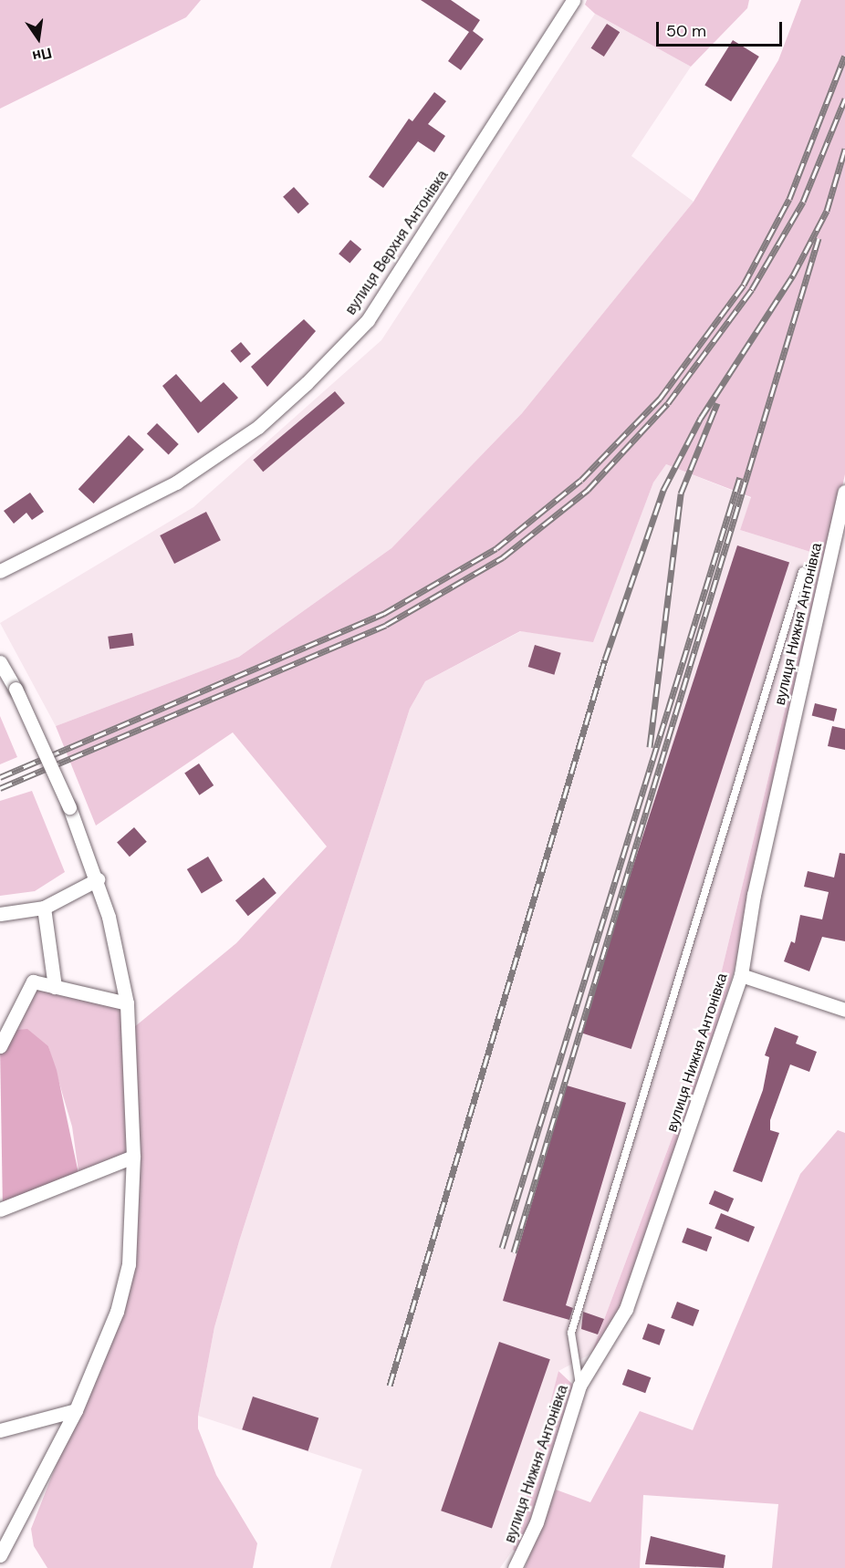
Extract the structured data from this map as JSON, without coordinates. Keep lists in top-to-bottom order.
{
  "streets": {
    "street": ["вулиця Верхня Антонівка", "вулиця Нижня Антонівка"]
  },
  "scale_bar": "50 m",
  "north": "bottom"
}
